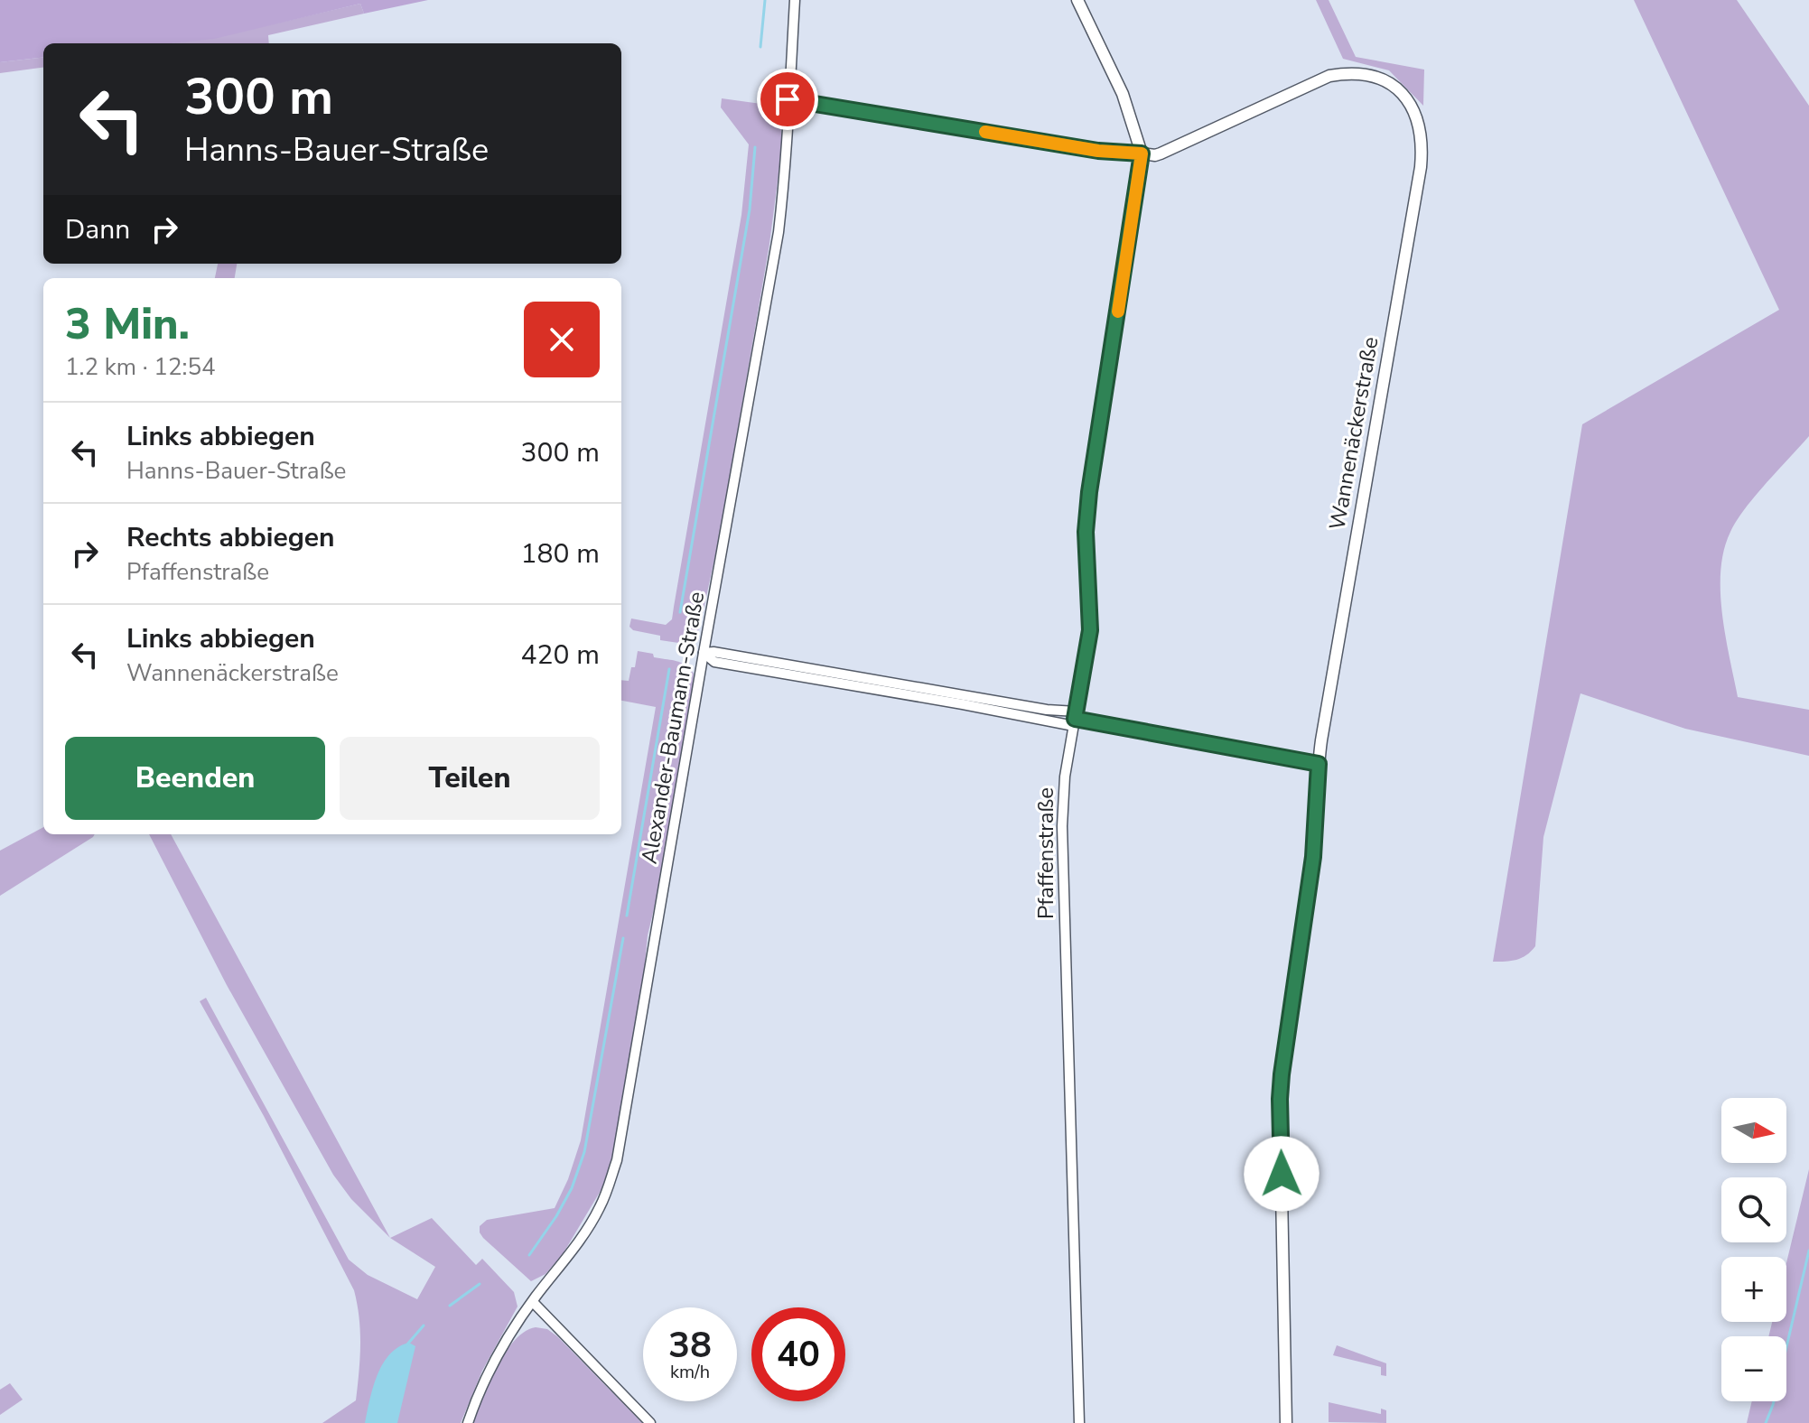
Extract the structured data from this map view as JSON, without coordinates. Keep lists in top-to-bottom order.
{
  "streets": {
    "street": ["Wannenäckerstraße", "Alexander-Baumann-Straße", "Pfaffenstraße"]
  },
  "crossings": [
    ["Wannenäckerstraße", "Alexander-Baumann-Straße"],
    ["Wannenäckerstraße", "Pfaffenstraße"]
  ],
  "north": "right",
  "page": {
    "turn": ["300 m", "Hanns-Bauer-Straße"],
    "then": "Dann",
    "heading": ["3 Min.", "1.2 km · 12:54"],
    "list": [
      {
        "name": "Links abbiegen",
        "note": "Hanns-Bauer-Straße",
        "value": "300 m"
      },
      {
        "name": "Rechts abbiegen",
        "note": "Pfaffenstraße",
        "value": "180 m"
      },
      {
        "name": "Links abbiegen",
        "note": "Wannenäckerstraße",
        "value": "420 m"
      }
    ],
    "buttons": ["Beenden", "Teilen"],
    "map_buttons": ["+", "−"],
    "speed": "38 km/h",
    "limit": "40"
  }
}
